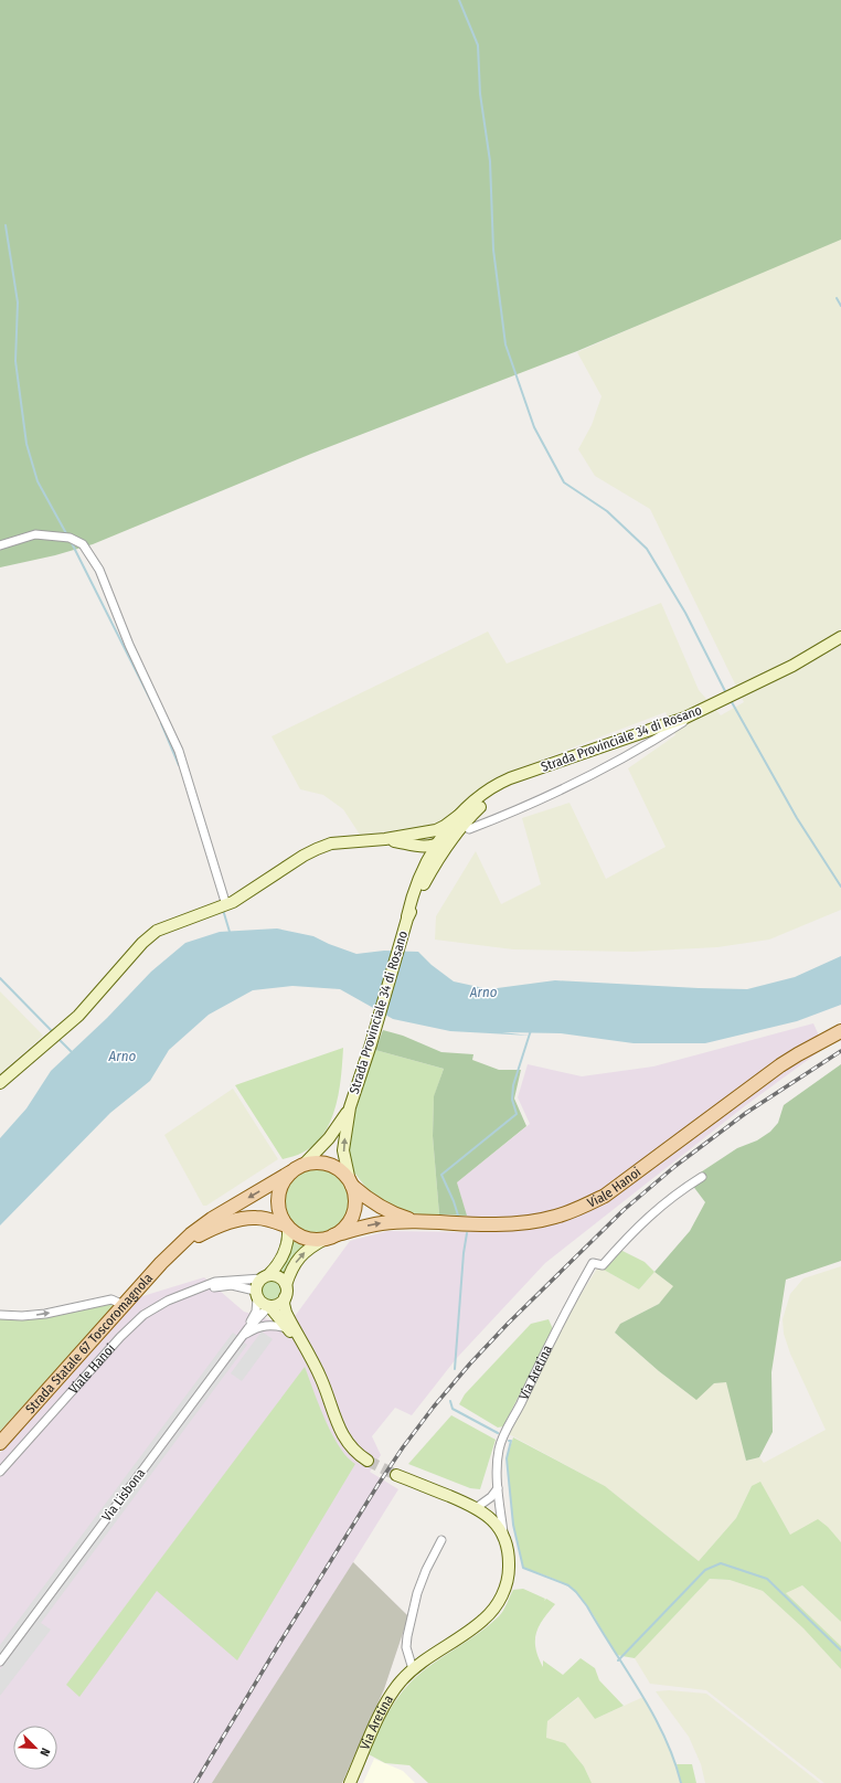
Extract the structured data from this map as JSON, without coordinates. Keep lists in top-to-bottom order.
{
  "streets": {
    "main road": [
      "Strada Provinciale 34 di Rosano",
      "Viale Hanoi",
      "Strada Statale 67 Toscoromagnola",
      "Via Aretina"
    ],
    "street": ["Via Lisbona"]
  },
  "crossings": [
    ["Strada Provinciale 34 di Rosano", "Viale Hanoi"],
    ["Strada Provinciale 34 di Rosano", "Strada Statale 67 Toscoromagnola"],
    ["Viale Hanoi", "Strada Statale 67 Toscoromagnola"],
    ["Viale Hanoi", "Via Lisbona"]
  ],
  "water": ["Arno"],
  "north": "bottom right"
}
